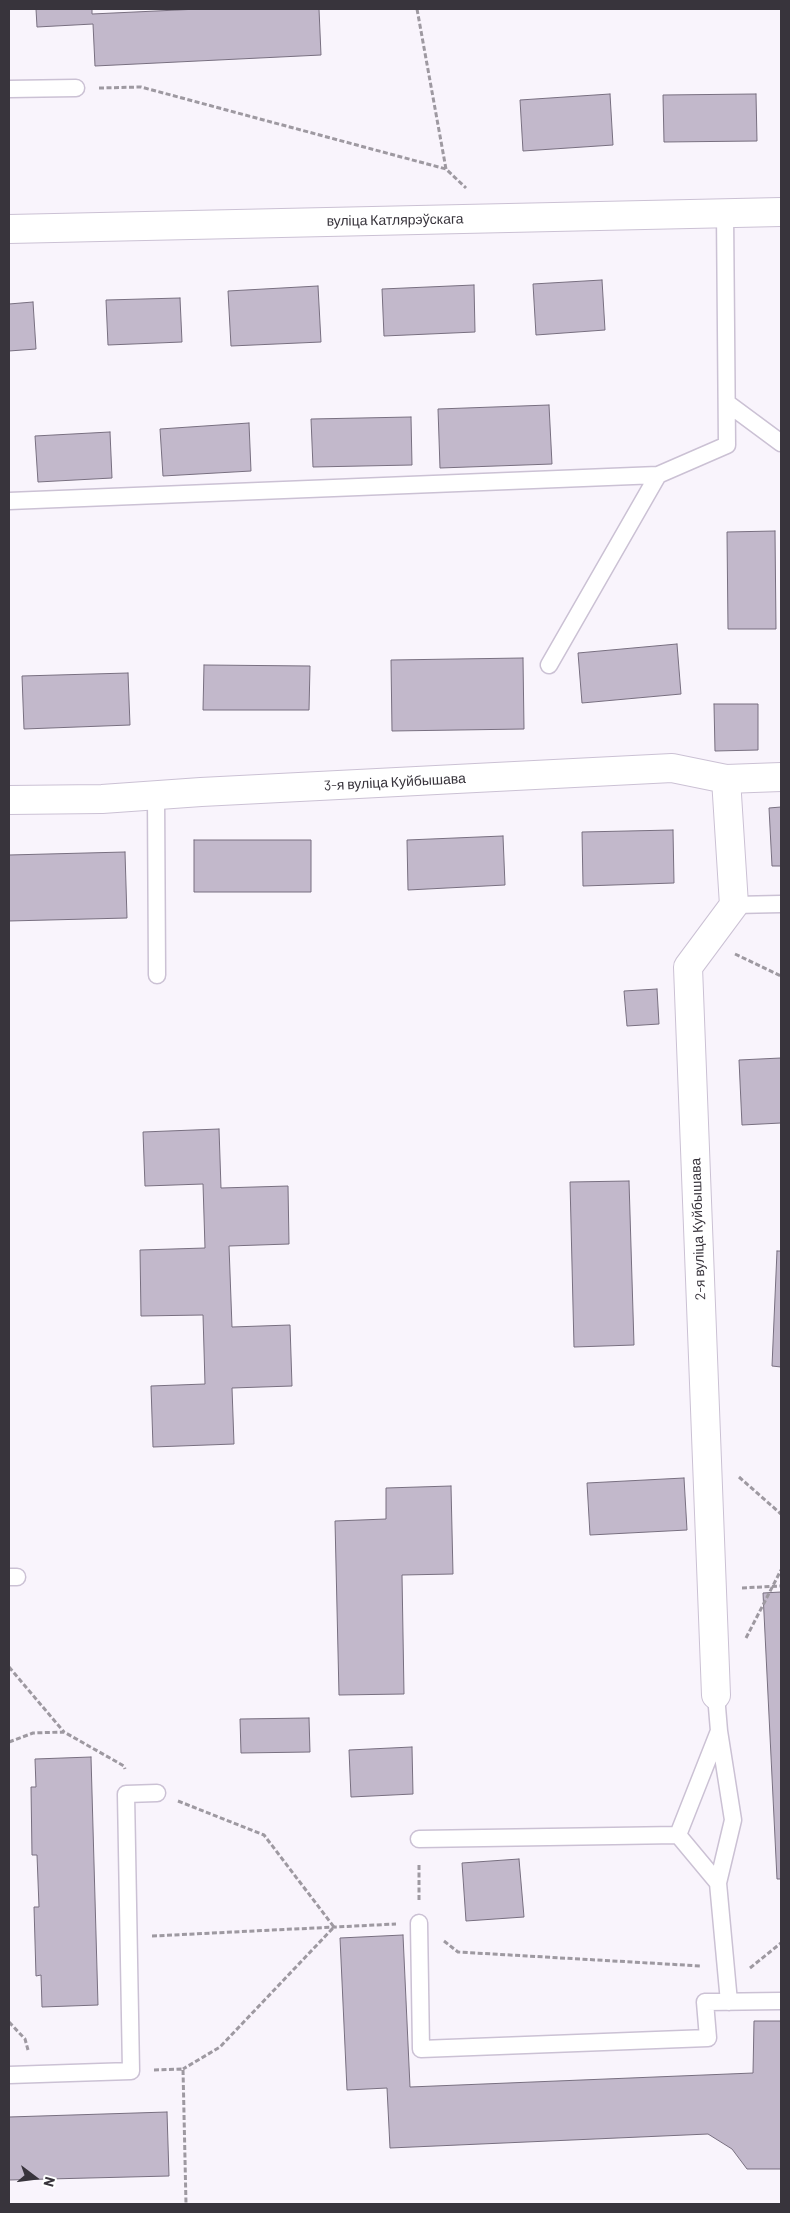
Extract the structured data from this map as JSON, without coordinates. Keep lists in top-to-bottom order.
{
  "streets": {
    "street": ["вуліца Катлярэўскага", "3-я вуліца Куйбышава", "2-я вуліца Куйбышава"]
  },
  "north": "right"
}
